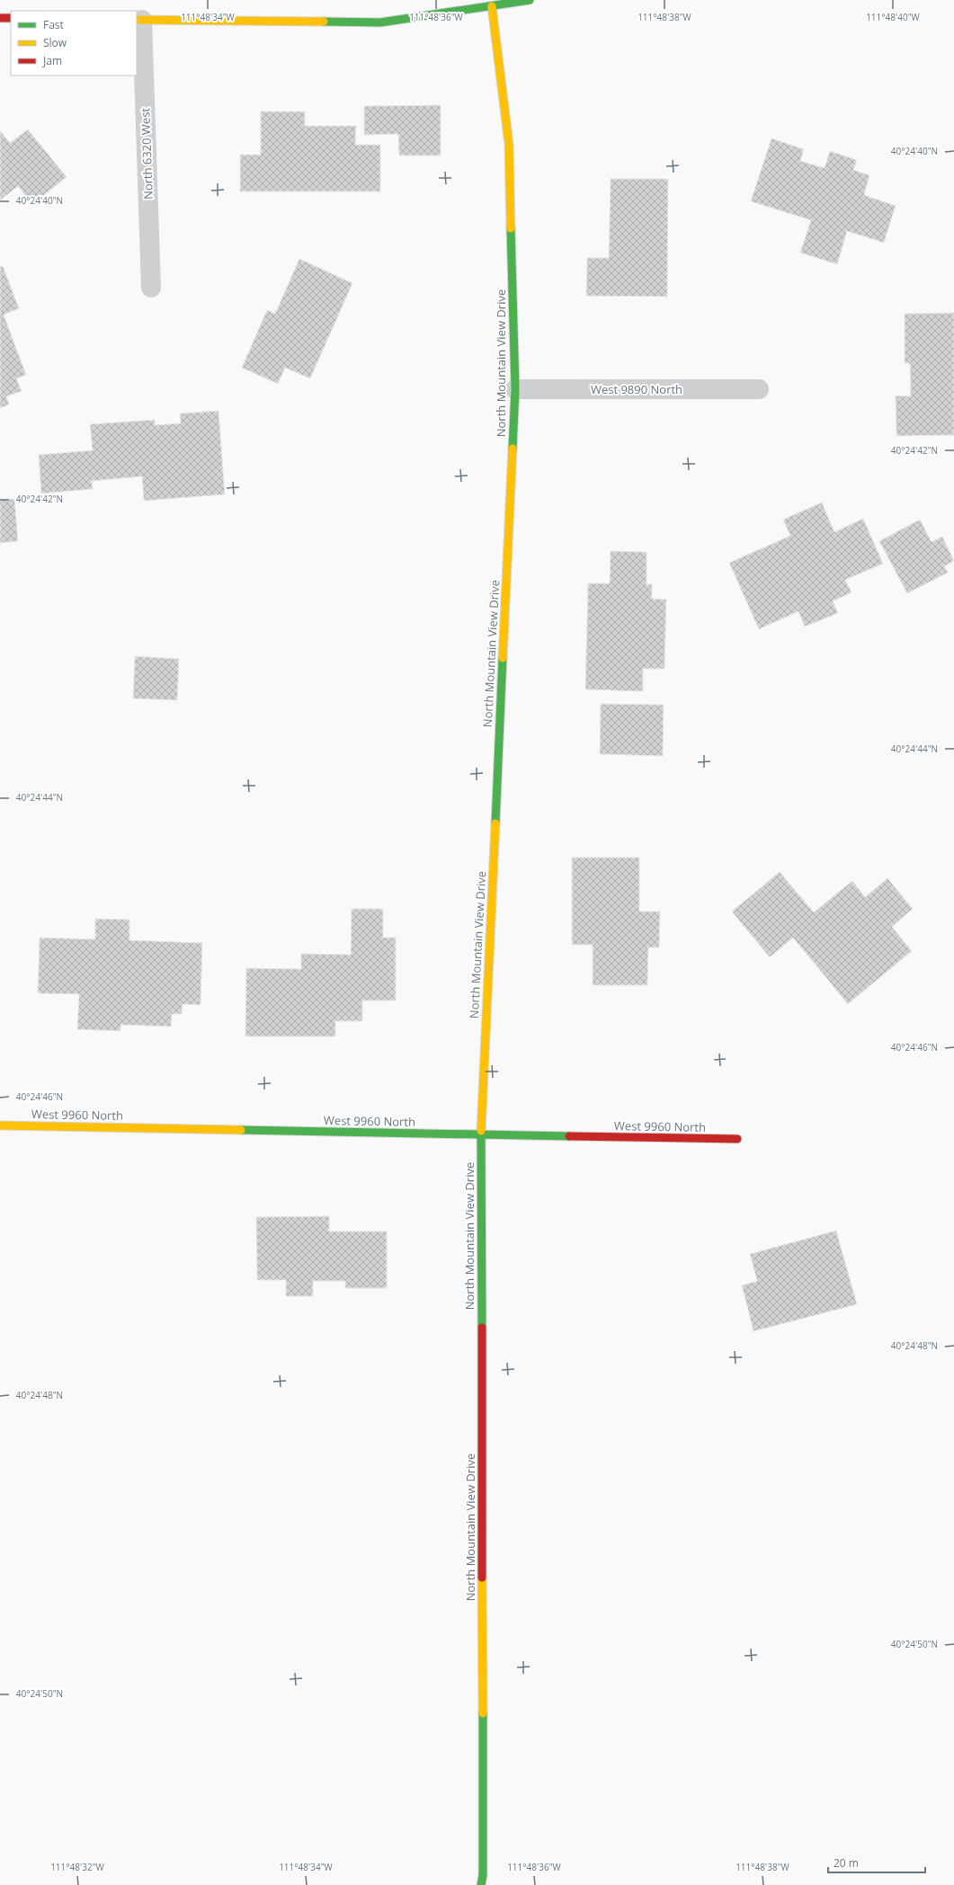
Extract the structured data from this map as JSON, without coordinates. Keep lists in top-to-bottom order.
{
  "streets": {
    "street": [
      "North 6320 West",
      "North Mountain View Drive",
      "West 9890 North",
      "West 9960 North"
    ]
  },
  "crossings": [
    ["North Mountain View Drive", "West 9890 North"],
    ["North Mountain View Drive", "West 9960 North"]
  ],
  "legend": ["Fast", "Slow", "Jam"],
  "scale_bar": "20 m",
  "coordinates": [
    "111°48'34\"W",
    "111°48'36\"W",
    "111°48'38\"W",
    "111°48'40\"W",
    "40°24'40\"N",
    "40°24'42\"N",
    "40°24'44\"N",
    "40°24'46\"N",
    "40°24'48\"N",
    "40°24'50\"N",
    "111°48'32\"W"
  ]
}
